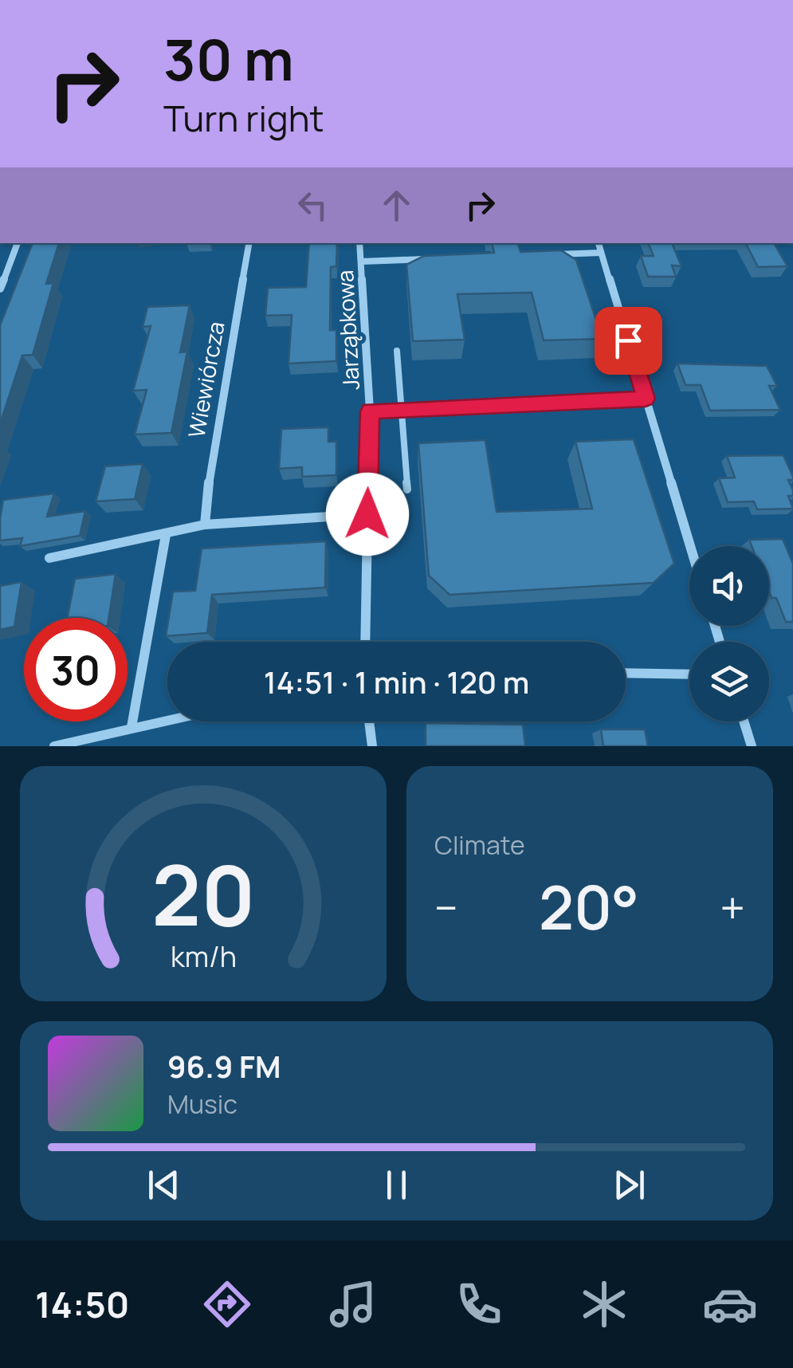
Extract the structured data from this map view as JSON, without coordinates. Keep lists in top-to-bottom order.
{
  "streets": {
    "street": ["Jarząbkowa", "Wiewiórcza"]
  },
  "page": {
    "turn": ["30 m", "Turn right"],
    "limit": "30",
    "trip": "14:51 · 1 min · 120 m",
    "tile": "Climate",
    "heat": ["−", "20°", "+"],
    "song": ["96.9 FM", "Music"],
    "tabs": "14:50",
    "gauge": ["20", "km/h"]
  }
}
